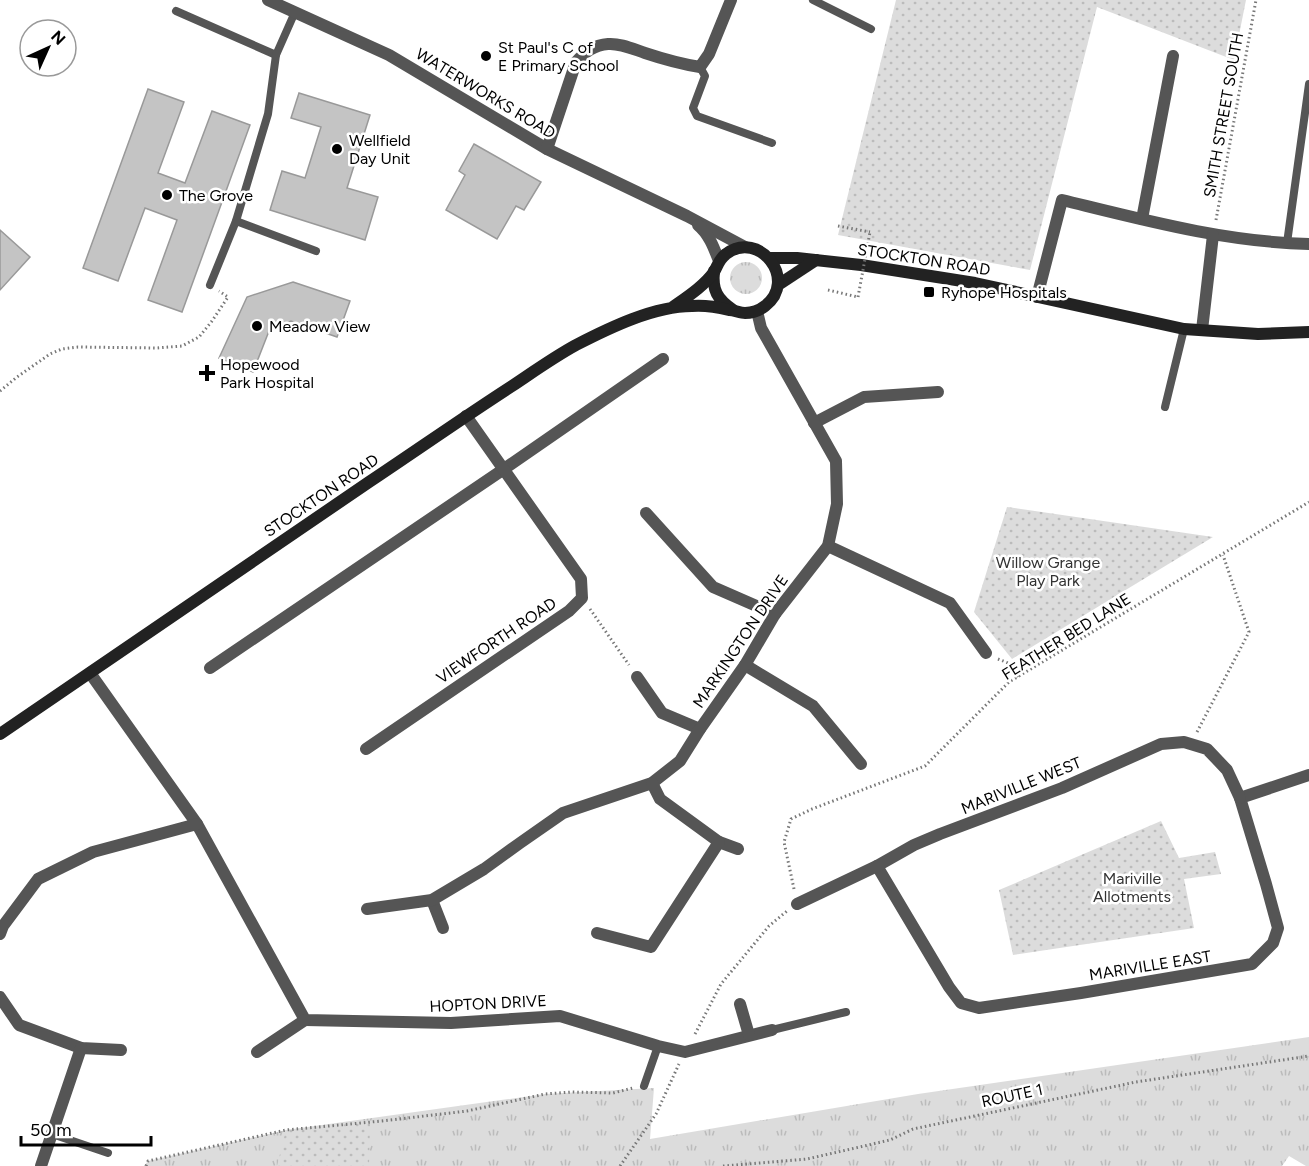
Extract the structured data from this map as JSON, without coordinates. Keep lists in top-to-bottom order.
{
  "streets": {
    "main road": ["STOCKTON ROAD"],
    "street": [
      "WATERWORKS ROAD",
      "VIEWFORTH ROAD",
      "MARKINGTON DRIVE",
      "MARIVILLE WEST",
      "MARIVILLE EAST",
      "HOPTON DRIVE"
    ],
    "path": ["SMITH STREET SOUTH", "FEATHER BED LANE", "ROUTE 1"]
  },
  "crossings": [
    ["WATERWORKS ROAD", "STOCKTON ROAD"],
    ["WATERWORKS ROAD", "MARKINGTON DRIVE"],
    ["STOCKTON ROAD", "MARKINGTON DRIVE"],
    ["FEATHER BED LANE", "MARIVILLE WEST"],
    ["MARIVILLE WEST", "MARIVILLE EAST"]
  ],
  "parks": ["Willow Grange Play Park", "Mariville Allotments"],
  "places": {
    "other": [
      "St Paul's C of E Primary School",
      "Wellfield Day Unit",
      "The Grove",
      "Meadow View"
    ],
    "transit": ["Ryhope Hospitals"],
    "health": ["Hopewood Park Hospital"]
  },
  "scale_bar": "50 m",
  "north": "top right"
}
